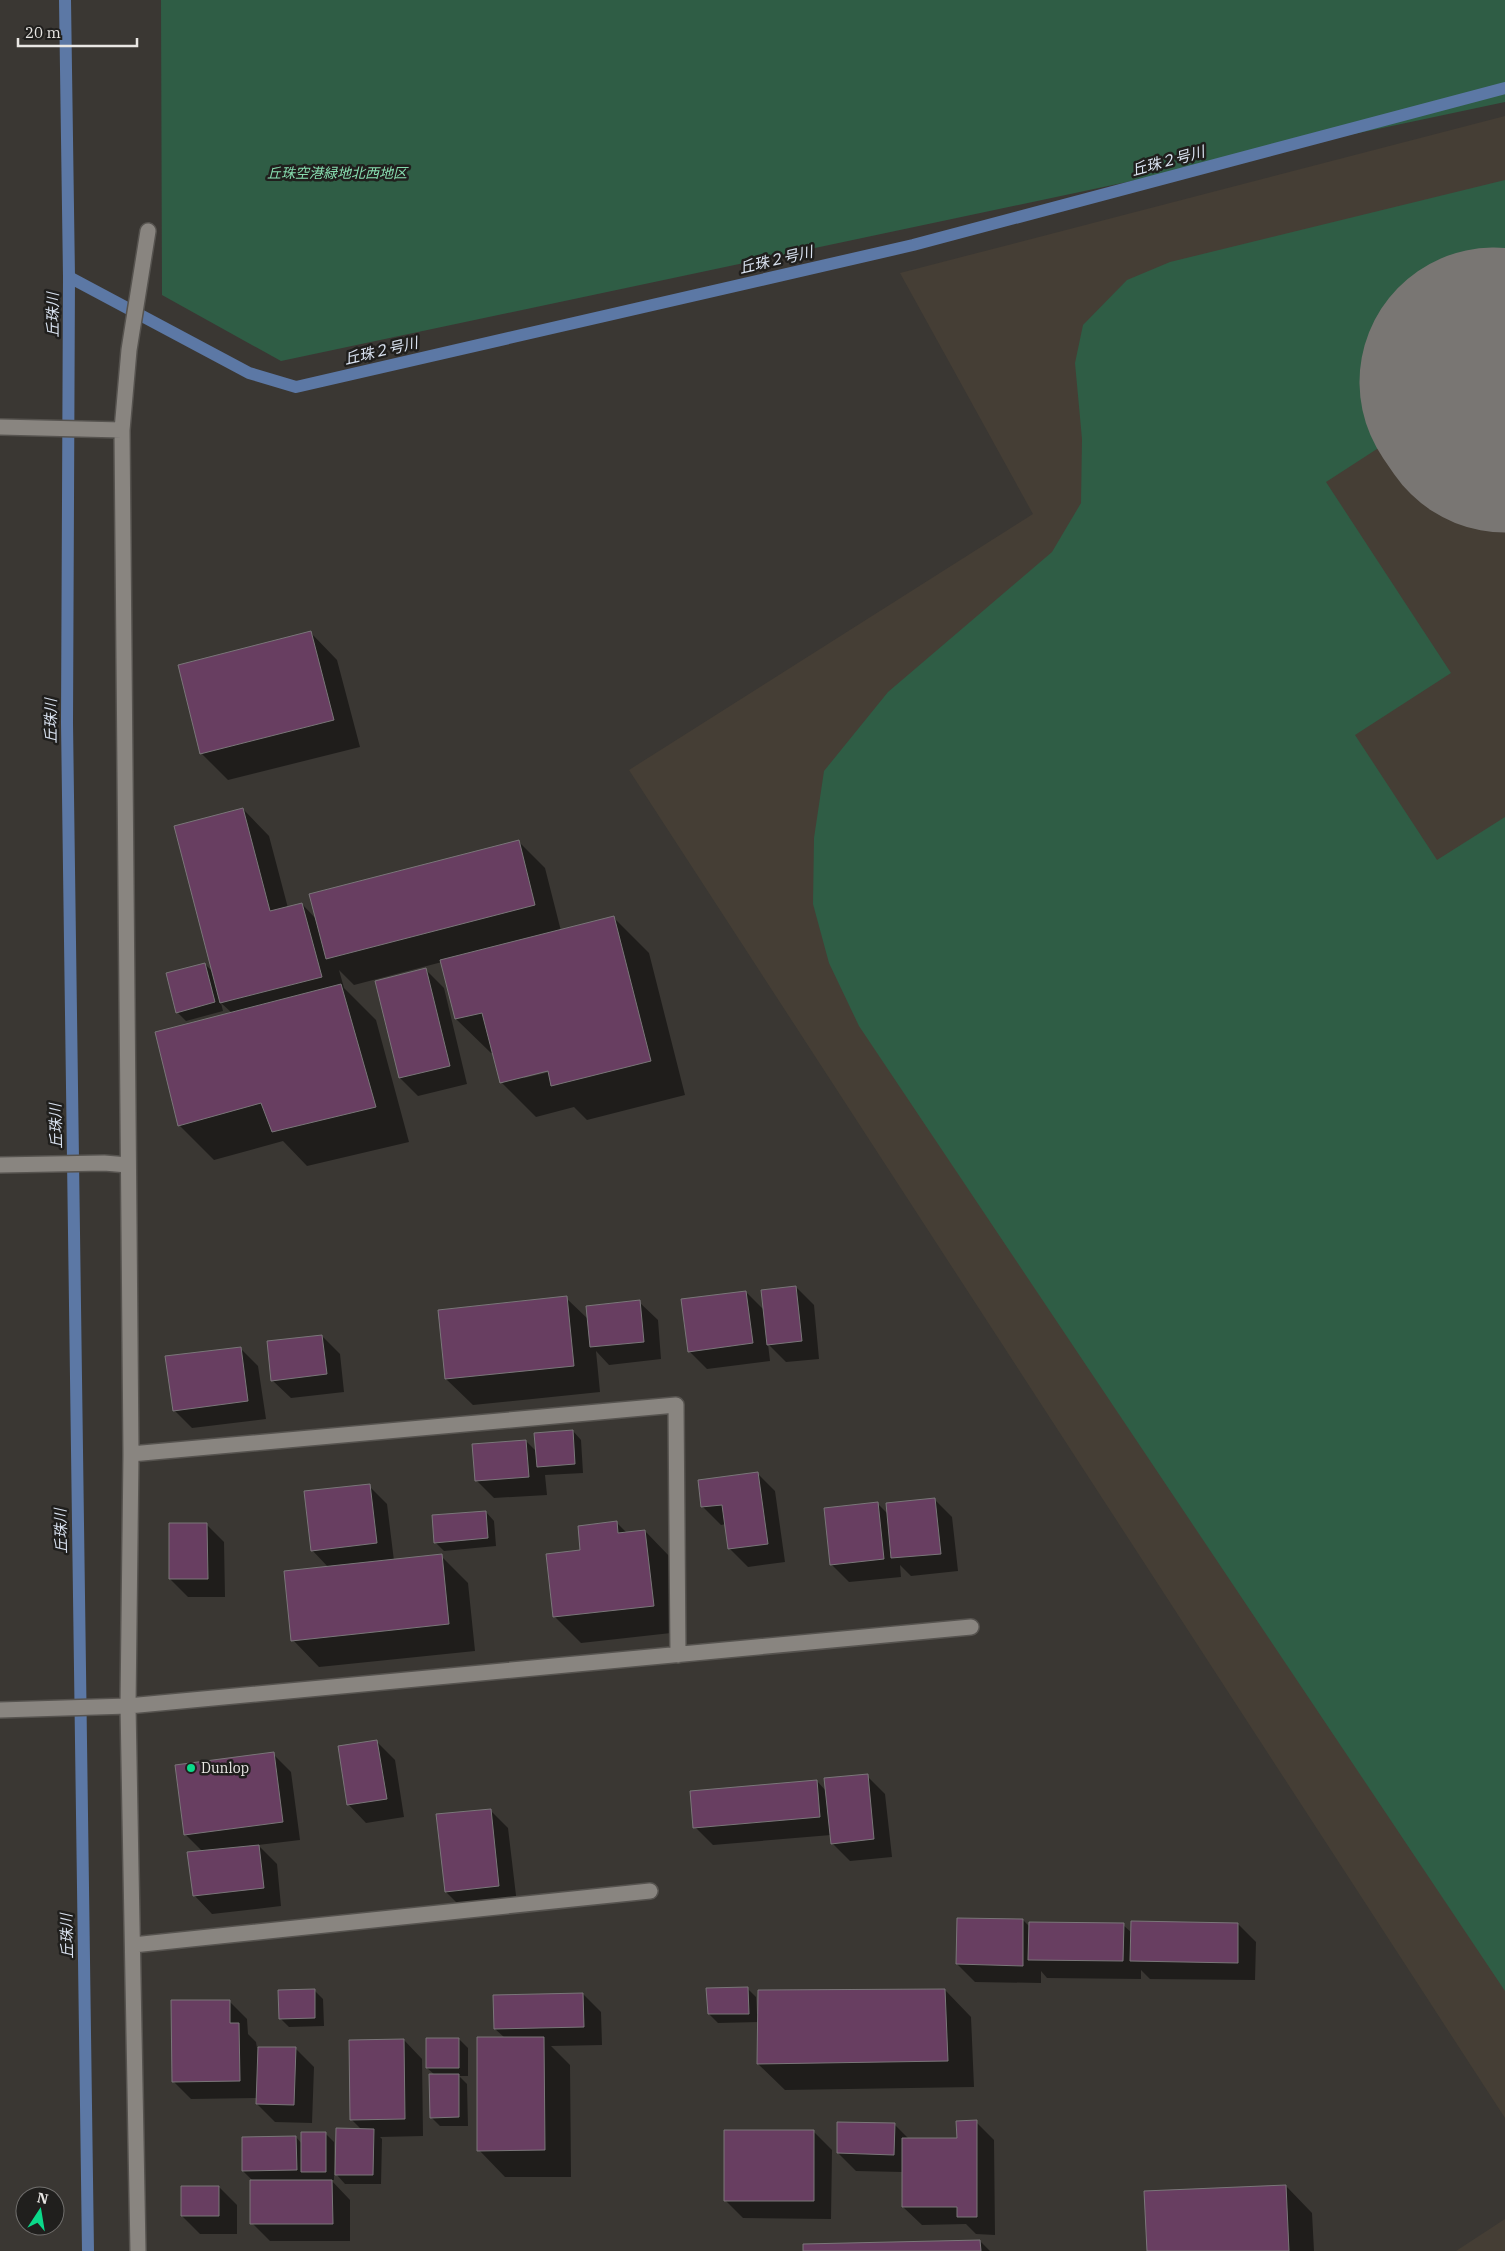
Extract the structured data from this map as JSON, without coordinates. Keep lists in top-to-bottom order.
{
  "water": ["丘珠２号川", "丘珠川"],
  "parks": ["丘珠空港緑地北西地区"],
  "places": ["Dunlop"],
  "scale_bar": "20 m",
  "north": "top"
}
